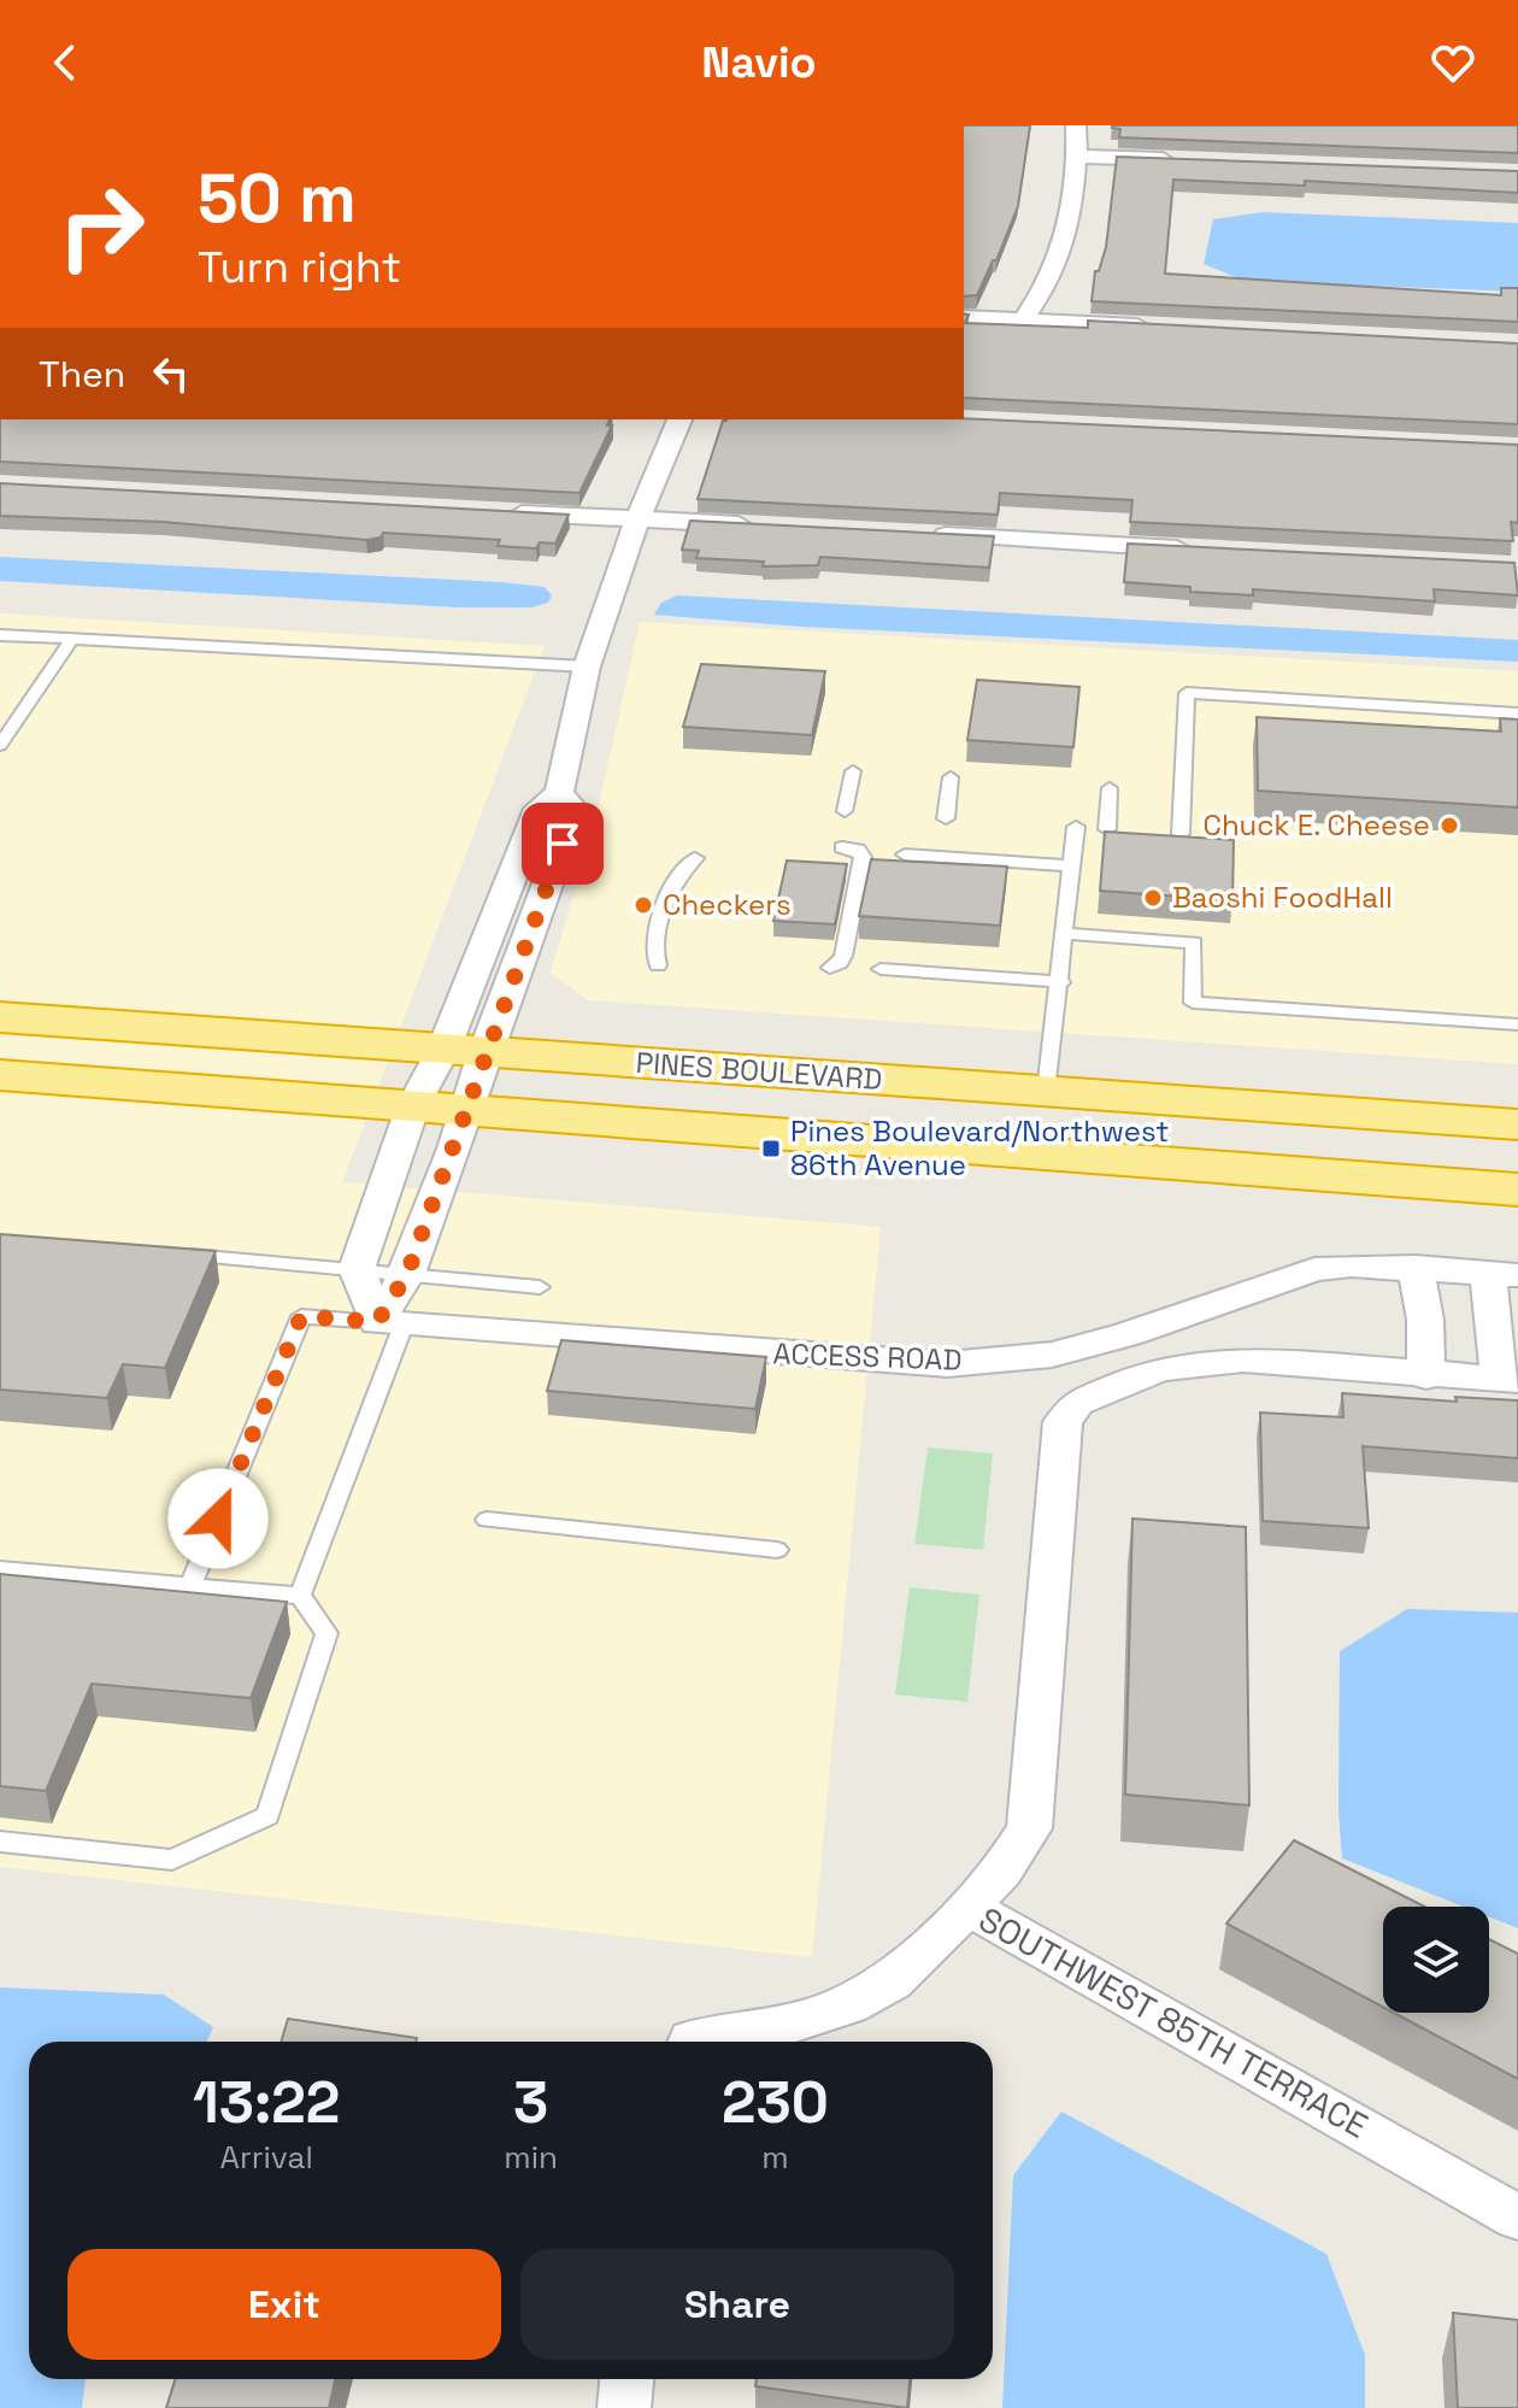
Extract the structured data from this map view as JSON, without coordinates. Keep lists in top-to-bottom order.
{
  "streets": {
    "highway": ["PINES BOULEVARD"],
    "street": ["ACCESS ROAD", "SOUTHWEST 85TH TERRACE"]
  },
  "places": {
    "other": ["Chuck E. Cheese", "Baoshi FoodHall", "Checkers"],
    "transit": ["Pines Boulevard/Northwest 86th Avenue"]
  },
  "page": {
    "header": "Navio",
    "turn": ["50 m", "Turn right"],
    "then": "Then",
    "eta": [
      "13:22",
      "Arrival",
      "3",
      "min",
      "230",
      "m"
    ],
    "buttons": ["Exit", "Share"]
  }
}
